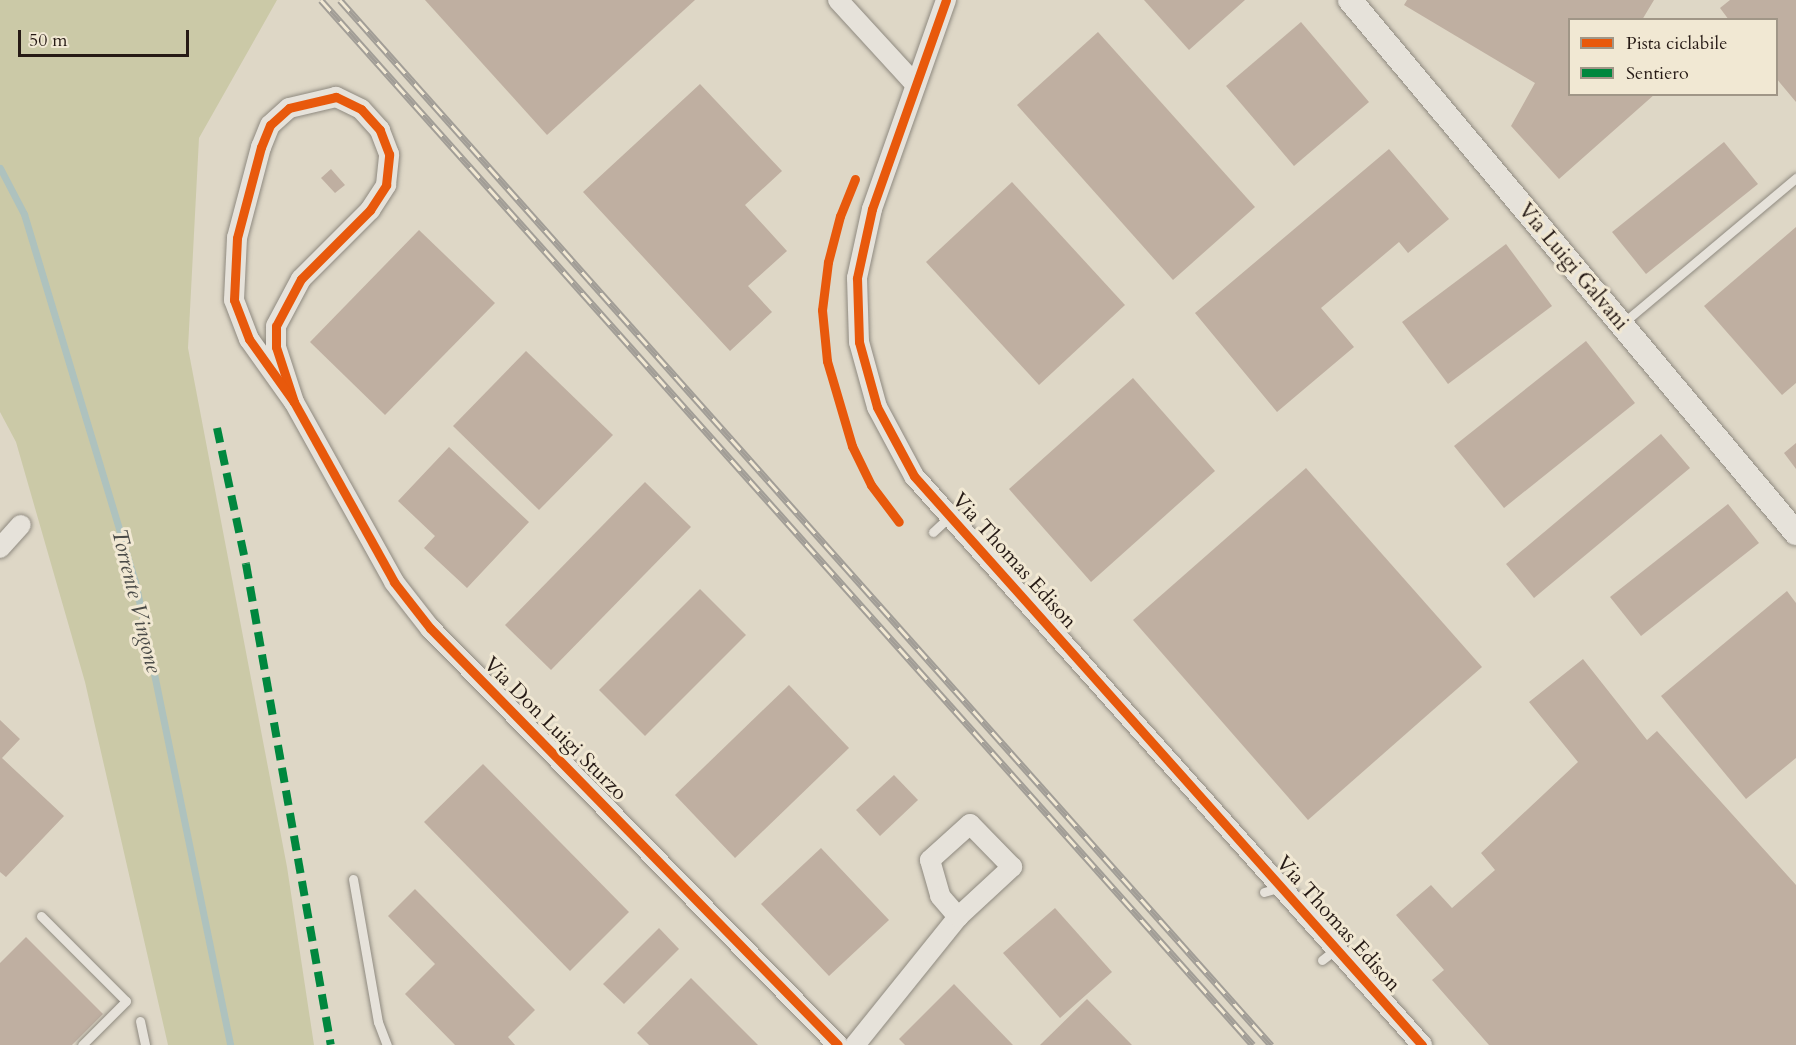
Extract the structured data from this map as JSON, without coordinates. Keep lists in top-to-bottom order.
{
  "streets": {
    "street": ["Via Luigi Galvani", "Via Thomas Edison", "Via Don Luigi Sturzo"]
  },
  "water": ["Torrente Vingone"],
  "legend": ["Pista ciclabile", "Sentiero"],
  "scale_bar": "50 m"
}
